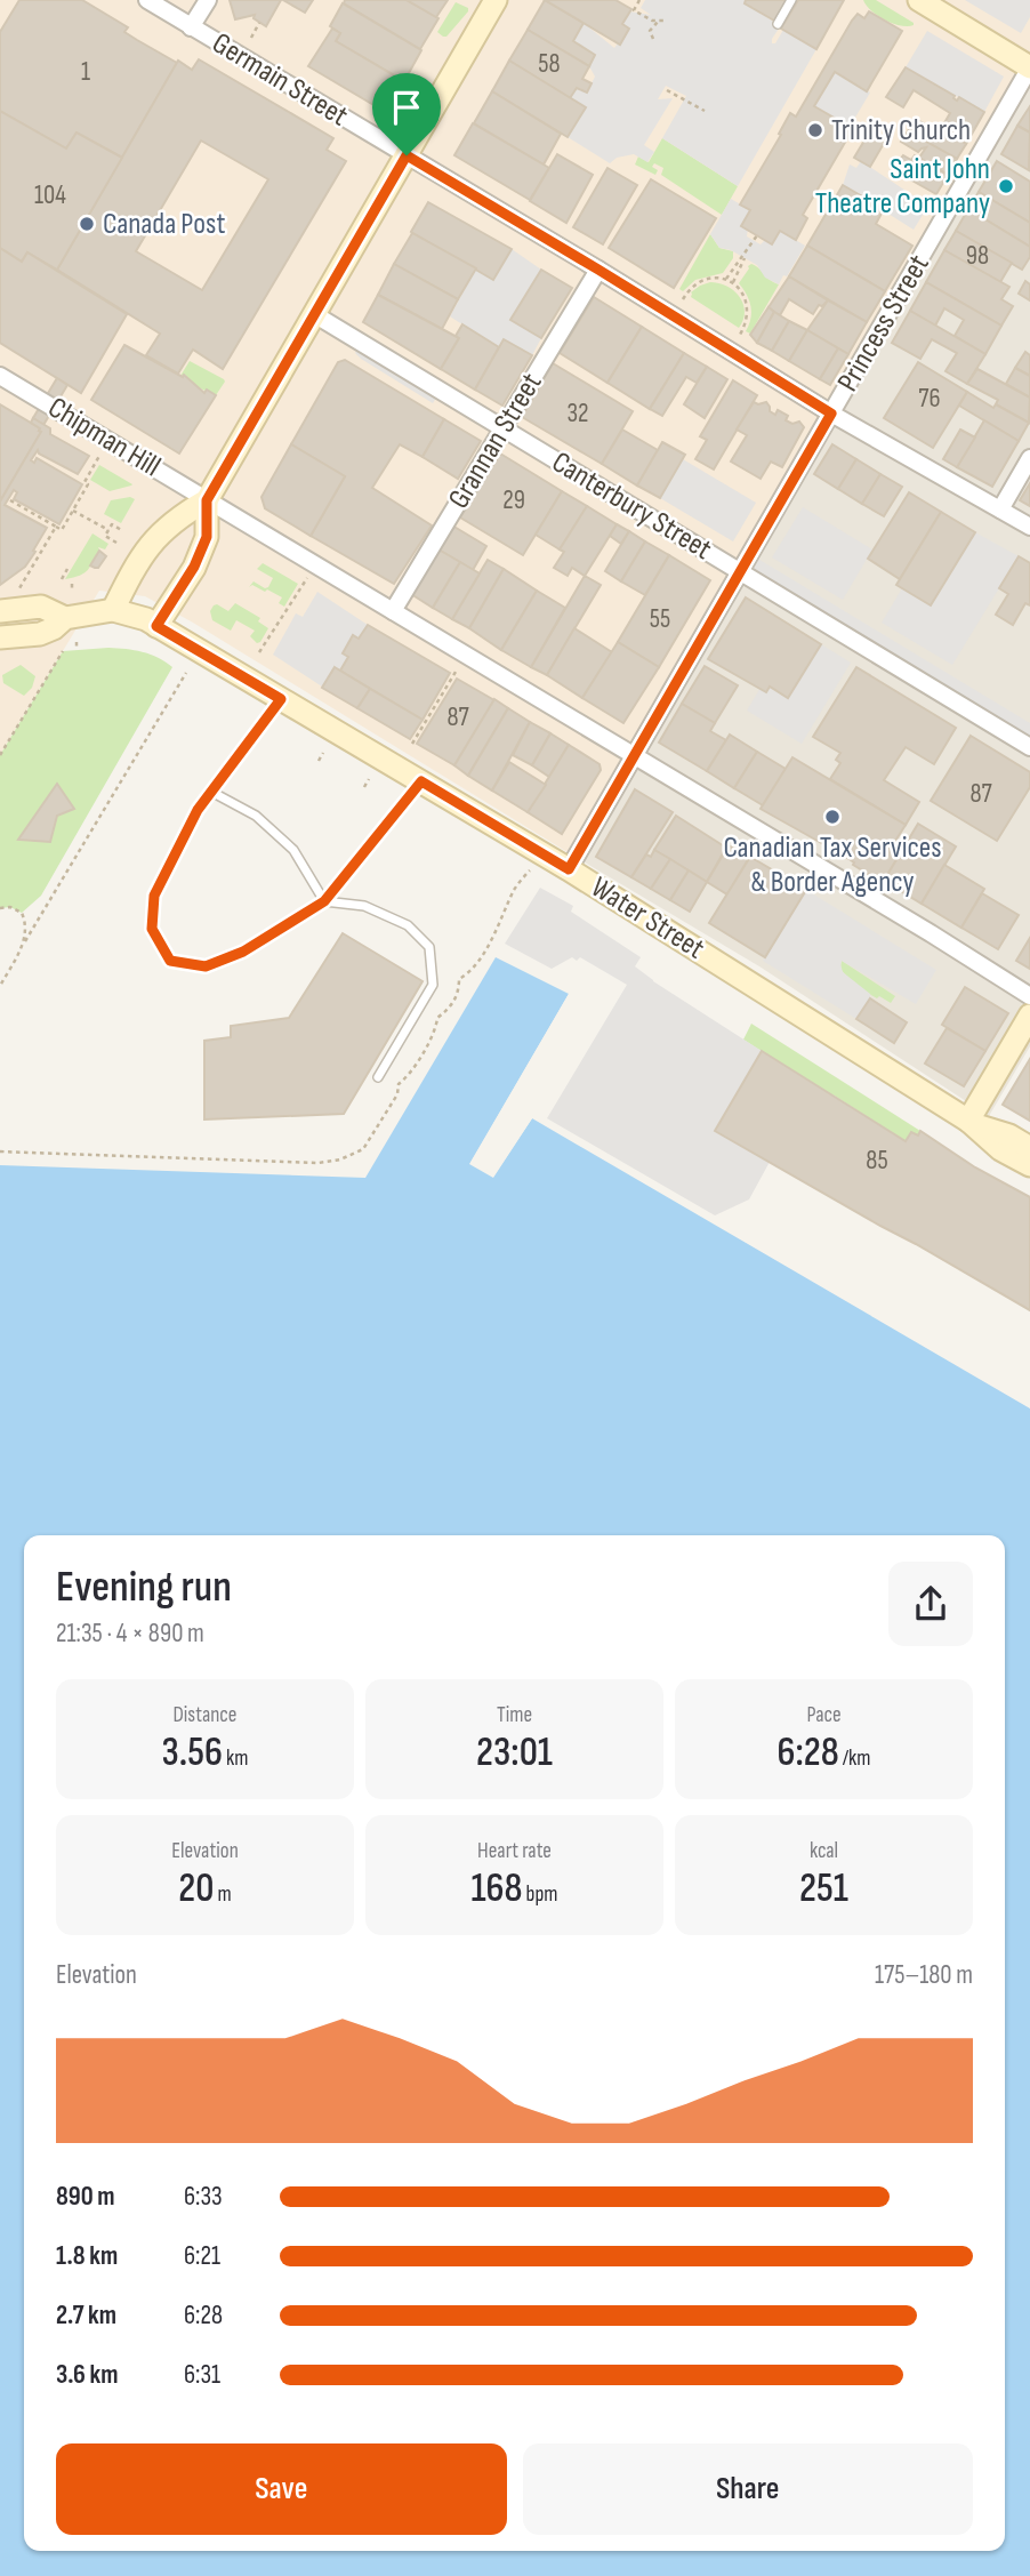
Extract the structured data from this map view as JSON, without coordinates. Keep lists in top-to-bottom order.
{
  "streets": {
    "main road": ["Water Street"],
    "street": [
      "Germain Street",
      "Princess Street",
      "Chipman Hill",
      "Grannan Street",
      "Canterbury Street"
    ]
  },
  "crossings": [
    ["Germain Street", "Princess Street"],
    ["Germain Street", "Grannan Street"],
    ["Princess Street", "Chipman Hill"],
    ["Princess Street", "Canterbury Street"],
    ["Princess Street", "Water Street"],
    ["Chipman Hill", "Grannan Street"],
    ["Grannan Street", "Canterbury Street"]
  ],
  "places": [
    "Trinity Church",
    "Saint John Theatre Company",
    "Canada Post",
    "Canadian Tax Services & Border Agency"
  ],
  "house_numbers": [
    "58",
    "1",
    "104",
    "98",
    "76",
    "32",
    "29",
    "55",
    "87",
    "87",
    "85"
  ],
  "page": {
    "heading": ["Evening run", "21:35 · 4 × 890 m"],
    "stats": [
      ["Distance", "3.56 km"],
      ["Time", "23:01"],
      ["Pace", "6:28 /km"],
      ["Elevation", "20 m"],
      ["Heart rate", "168 bpm"],
      ["kcal", "251"]
    ],
    "chart": ["Elevation", "175–180 m"],
    "list": [
      {
        "name": "890 m",
        "note": "6:33"
      },
      {
        "name": "1.8 km",
        "note": "6:21"
      },
      {
        "name": "2.7 km",
        "note": "6:28"
      },
      {
        "name": "3.6 km",
        "note": "6:31"
      }
    ],
    "buttons": ["Save", "Share"]
  }
}
